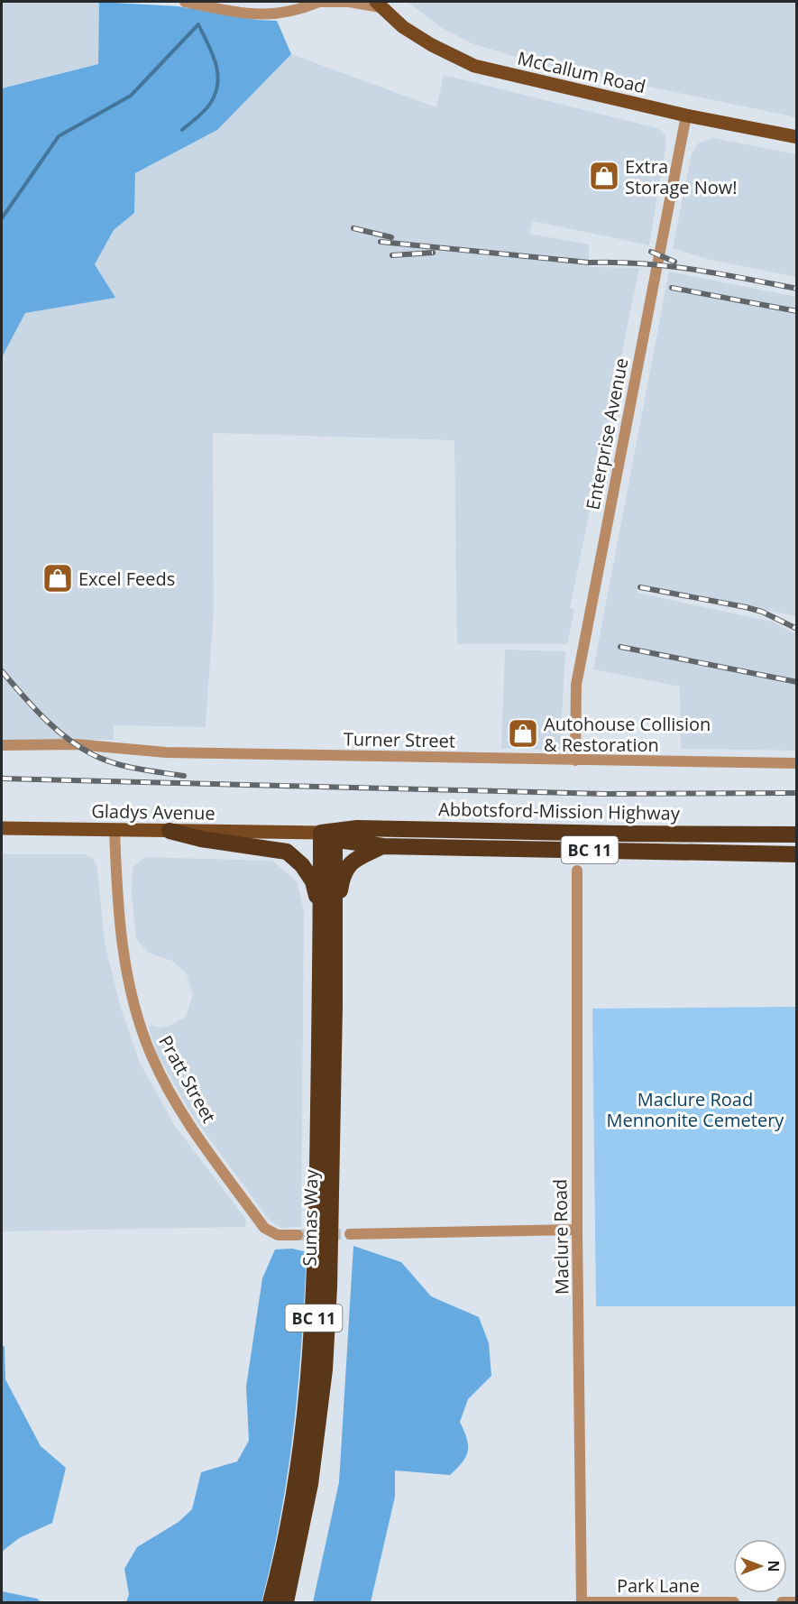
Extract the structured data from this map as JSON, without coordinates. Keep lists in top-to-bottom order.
{
  "streets": {
    "highway": ["Abbotsford-Mission Highway", "BC 11", "Sumas Way"],
    "main road": ["McCallum Road", "Gladys Avenue"],
    "street": [
      "Enterprise Avenue",
      "Turner Street",
      "Pratt Street",
      "Maclure Road",
      "Park Lane"
    ]
  },
  "crossings": [
    ["McCallum Road", "Enterprise Avenue"],
    ["Enterprise Avenue", "Turner Street"],
    ["Abbotsford-Mission Highway", "Gladys Avenue"],
    ["Abbotsford-Mission Highway", "BC 11"],
    ["Abbotsford-Mission Highway", "Sumas Way"],
    ["Gladys Avenue", "BC 11"],
    ["Gladys Avenue", "Pratt Street"],
    ["Gladys Avenue", "Sumas Way"],
    ["BC 11", "Sumas Way"],
    ["Maclure Road", "Park Lane"]
  ],
  "parks": ["Maclure Road Mennonite Cemetery"],
  "places": {
    "shop": ["Extra Storage Now!", "Excel Feeds", "Autohouse Collision & Restoration"]
  },
  "north": "right"
}
